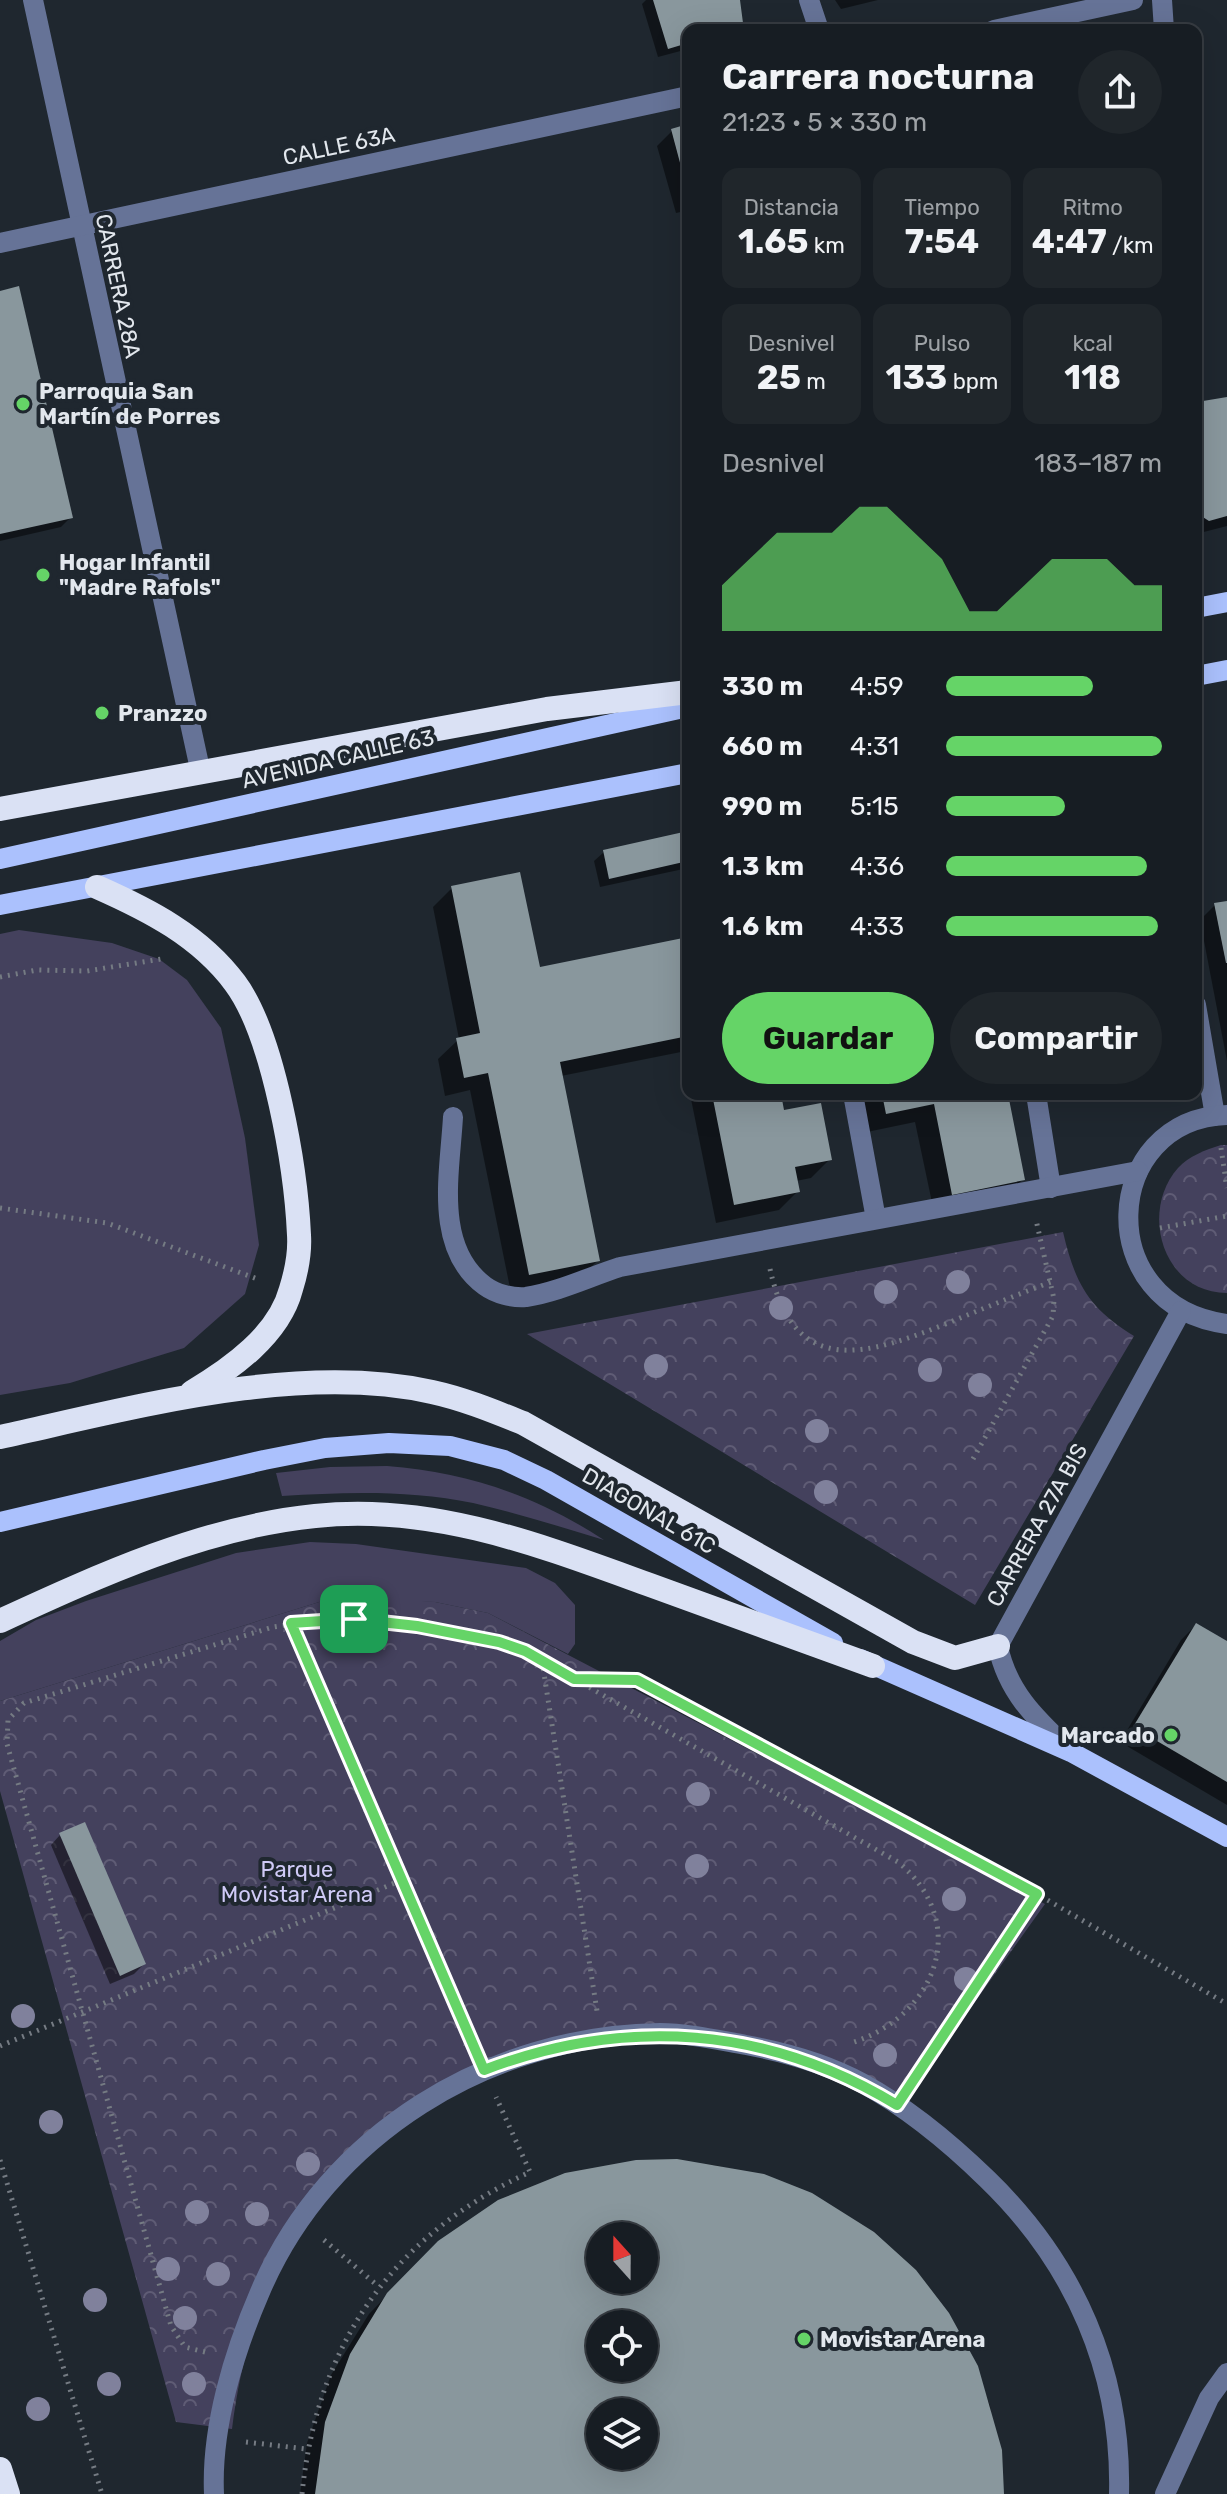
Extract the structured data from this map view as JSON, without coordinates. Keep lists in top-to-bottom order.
{
  "streets": {
    "main road": ["AVENIDA CALLE 63", "DIAGONAL 61C"],
    "street": ["CALLE 63A", "CARRERA 28A", "CARRERA 27A BIS"]
  },
  "crossings": [
    ["CALLE 63A", "CARRERA 28A"]
  ],
  "parks": ["Parque Movistar Arena"],
  "places": [
    "Parroquia San Martín de Porres",
    "Hogar Infantil \"Madre Rafols\"",
    "Pranzzo",
    "Marcado",
    "Movistar Arena"
  ],
  "north": "top",
  "page": {
    "heading": ["Carrera nocturna", "21:23 · 5 × 330 m"],
    "stats": [
      ["Distancia", "1.65 km"],
      ["Tiempo", "7:54"],
      ["Ritmo", "4:47 /km"],
      ["Desnivel", "25 m"],
      ["Pulso", "133 bpm"],
      ["kcal", "118"]
    ],
    "chart": ["Desnivel", "183–187 m"],
    "list": [
      {
        "name": "330 m",
        "note": "4:59"
      },
      {
        "name": "660 m",
        "note": "4:31"
      },
      {
        "name": "990 m",
        "note": "5:15"
      },
      {
        "name": "1.3 km",
        "note": "4:36"
      },
      {
        "name": "1.6 km",
        "note": "4:33"
      }
    ],
    "buttons": ["Guardar", "Compartir"]
  }
}
